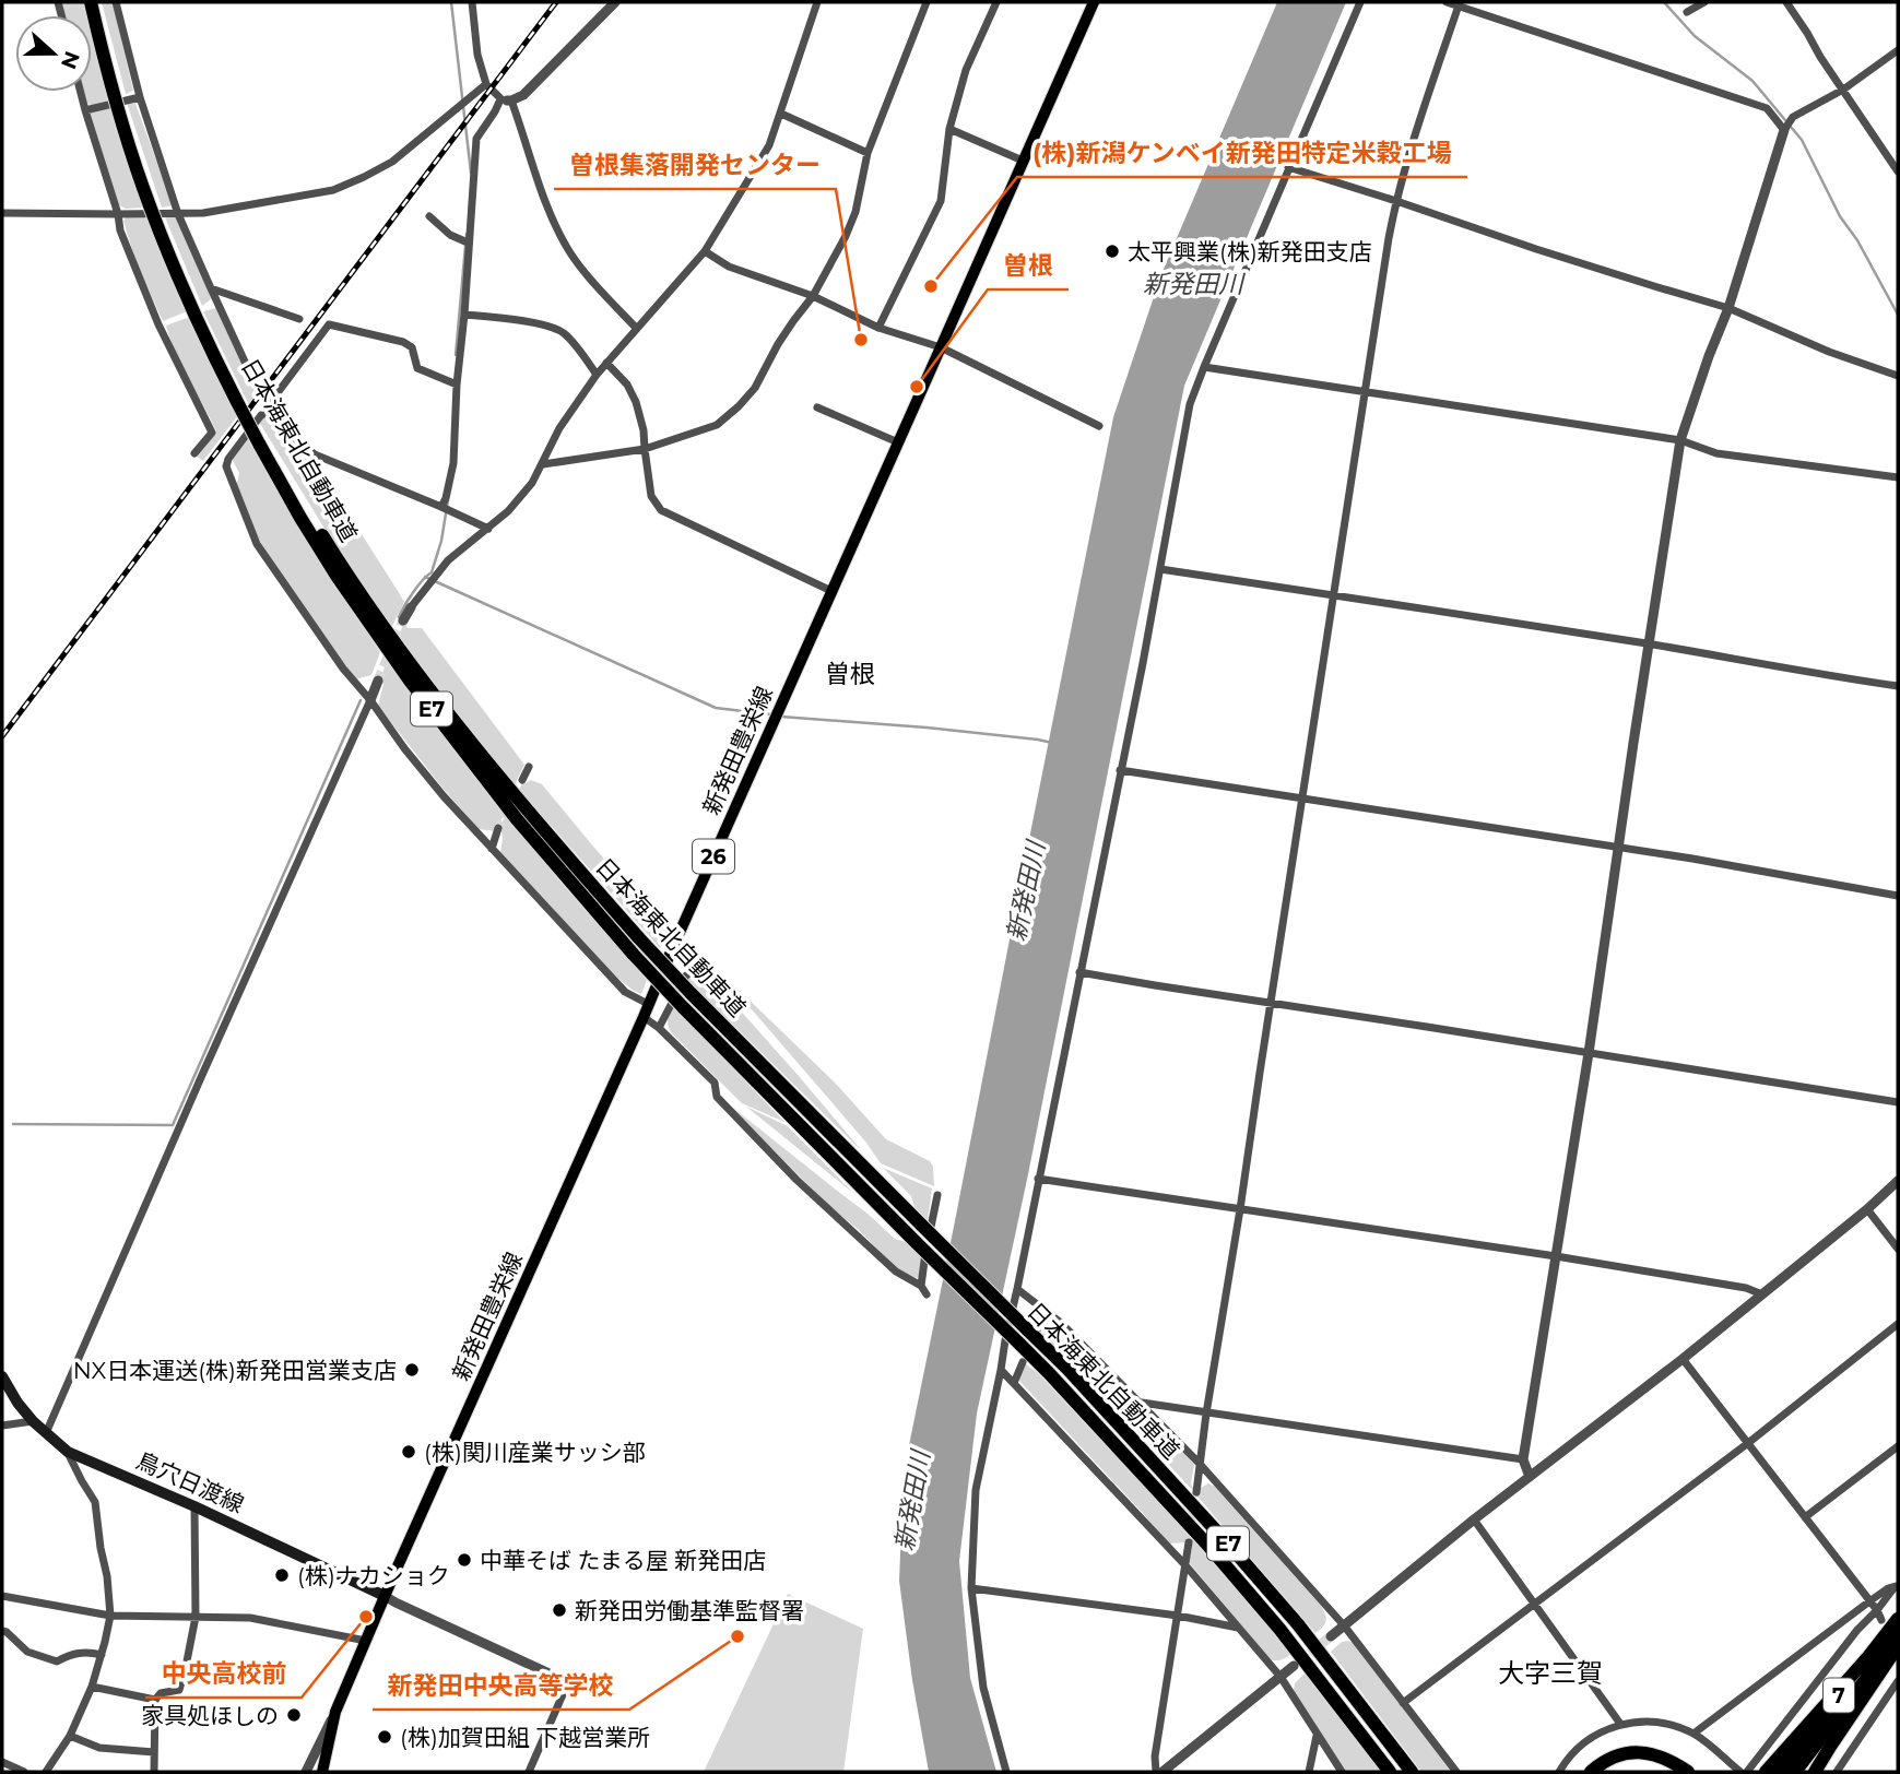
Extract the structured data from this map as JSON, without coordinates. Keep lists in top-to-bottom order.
{
  "streets": {
    "highway": ["日本海東北自動車道", "E7", "7"],
    "main road": ["新発田豊栄線", "26", "鳥穴日渡線"]
  },
  "crossings": [
    ["新発田豊栄線", "鳥穴日渡線"]
  ],
  "districts": ["曽根", "大字三賀"],
  "water": ["新発田川"],
  "places": [
    "太平興業(株)新発田支店",
    "(株)新潟ケンベイ新発田特定米穀工場",
    "曽根集落開発センター",
    "曽根",
    "NX日本運送(株)新発田営業支店",
    "(株)関川産業サッシ部",
    "中華そば たまる屋 新発田店",
    "(株)ナカショク",
    "新発田労働基準監督署",
    "中央高校前",
    "新発田中央高等学校",
    "家具処ほしの",
    "(株)加賀田組 下越営業所"
  ],
  "north": "right"
}
